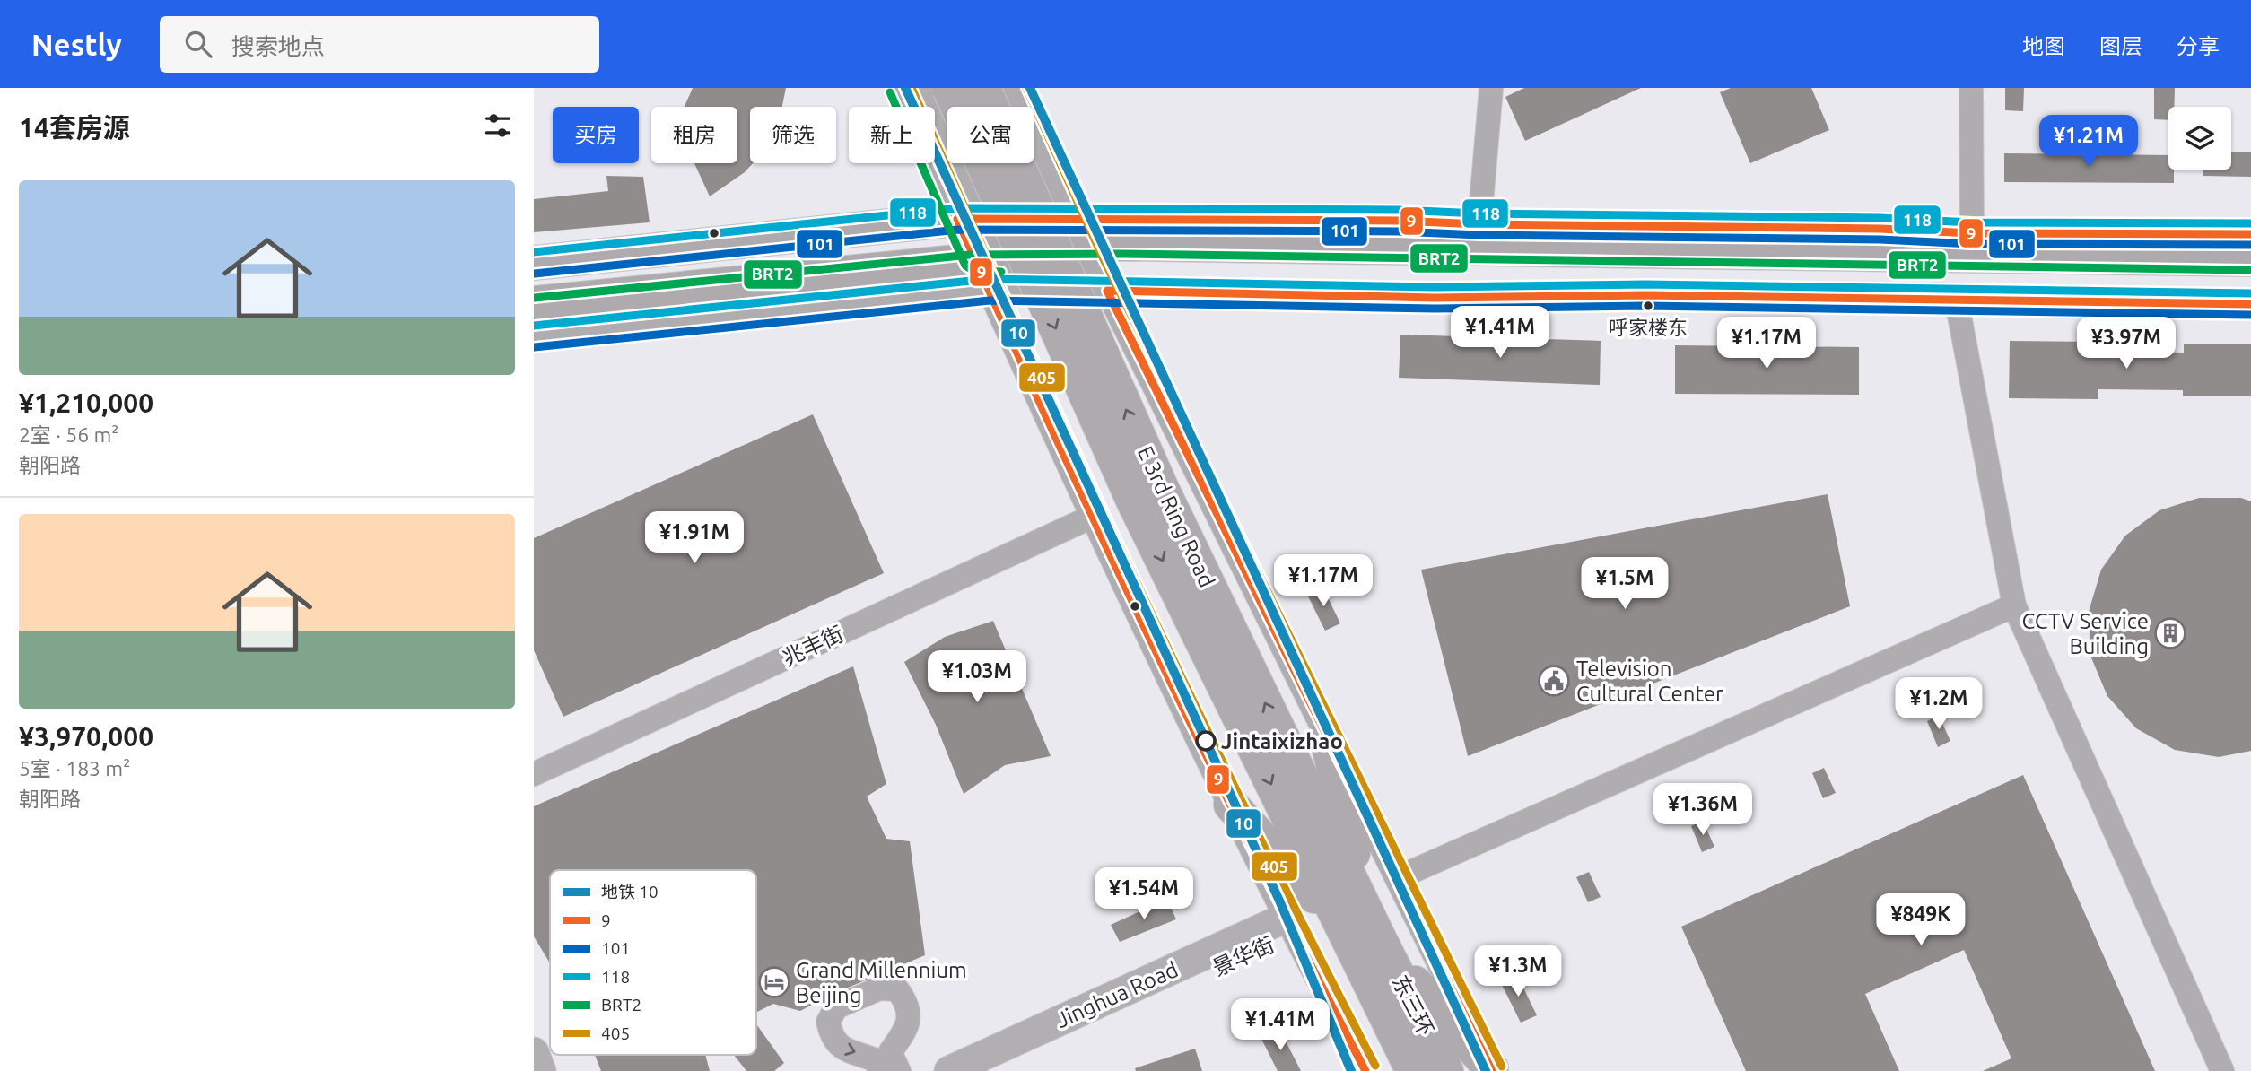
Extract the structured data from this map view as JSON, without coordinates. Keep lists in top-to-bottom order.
{
  "streets": {
    "highway": ["E 3rd Ring Road", "东三环"],
    "main road": ["景华街", "Jinghua Road"],
    "street": ["兆丰街"]
  },
  "crossings": [
    ["E 3rd Ring Road", "东三环"],
    ["景华街", "Jinghua Road"]
  ],
  "places": {
    "other": ["呼家楼东", "Jintaixizhao"],
    "building": ["CCTV Service Building"],
    "public building": ["Television Cultural Center"],
    "hotel": ["Grand Millennium Beijing"]
  },
  "lines": [
    "metro line 10",
    "transit line 405",
    "transit line BRT2",
    "transit line 118",
    "transit line 9",
    "transit line 101"
  ],
  "legend": [
    "地铁 10",
    "9",
    "101",
    "118",
    "BRT2",
    "405"
  ],
  "page": {
    "header": "Nestly",
    "search": "搜索地点",
    "nav": ["地图", "图层", "分享"],
    "heading": "14套房源",
    "chip": [
      "买房",
      "租房",
      "筛选",
      "新上",
      "公寓"
    ],
    "price": [
      "¥1.21M",
      "¥1.41M",
      "¥1.17M",
      "¥3.97M",
      "¥1.91M",
      "¥1.17M",
      "¥1.5M",
      "¥1.03M",
      "¥1.2M",
      "¥1.36M",
      "¥1.54M",
      "¥849K",
      "¥1.3M",
      "¥1.41M"
    ],
    "list": [
      {
        "name": "¥1,210,000",
        "note": "2室 · 56 m² · 朝阳路"
      },
      {
        "name": "¥3,970,000",
        "note": "5室 · 183 m² · 朝阳路"
      }
    ]
  }
}
